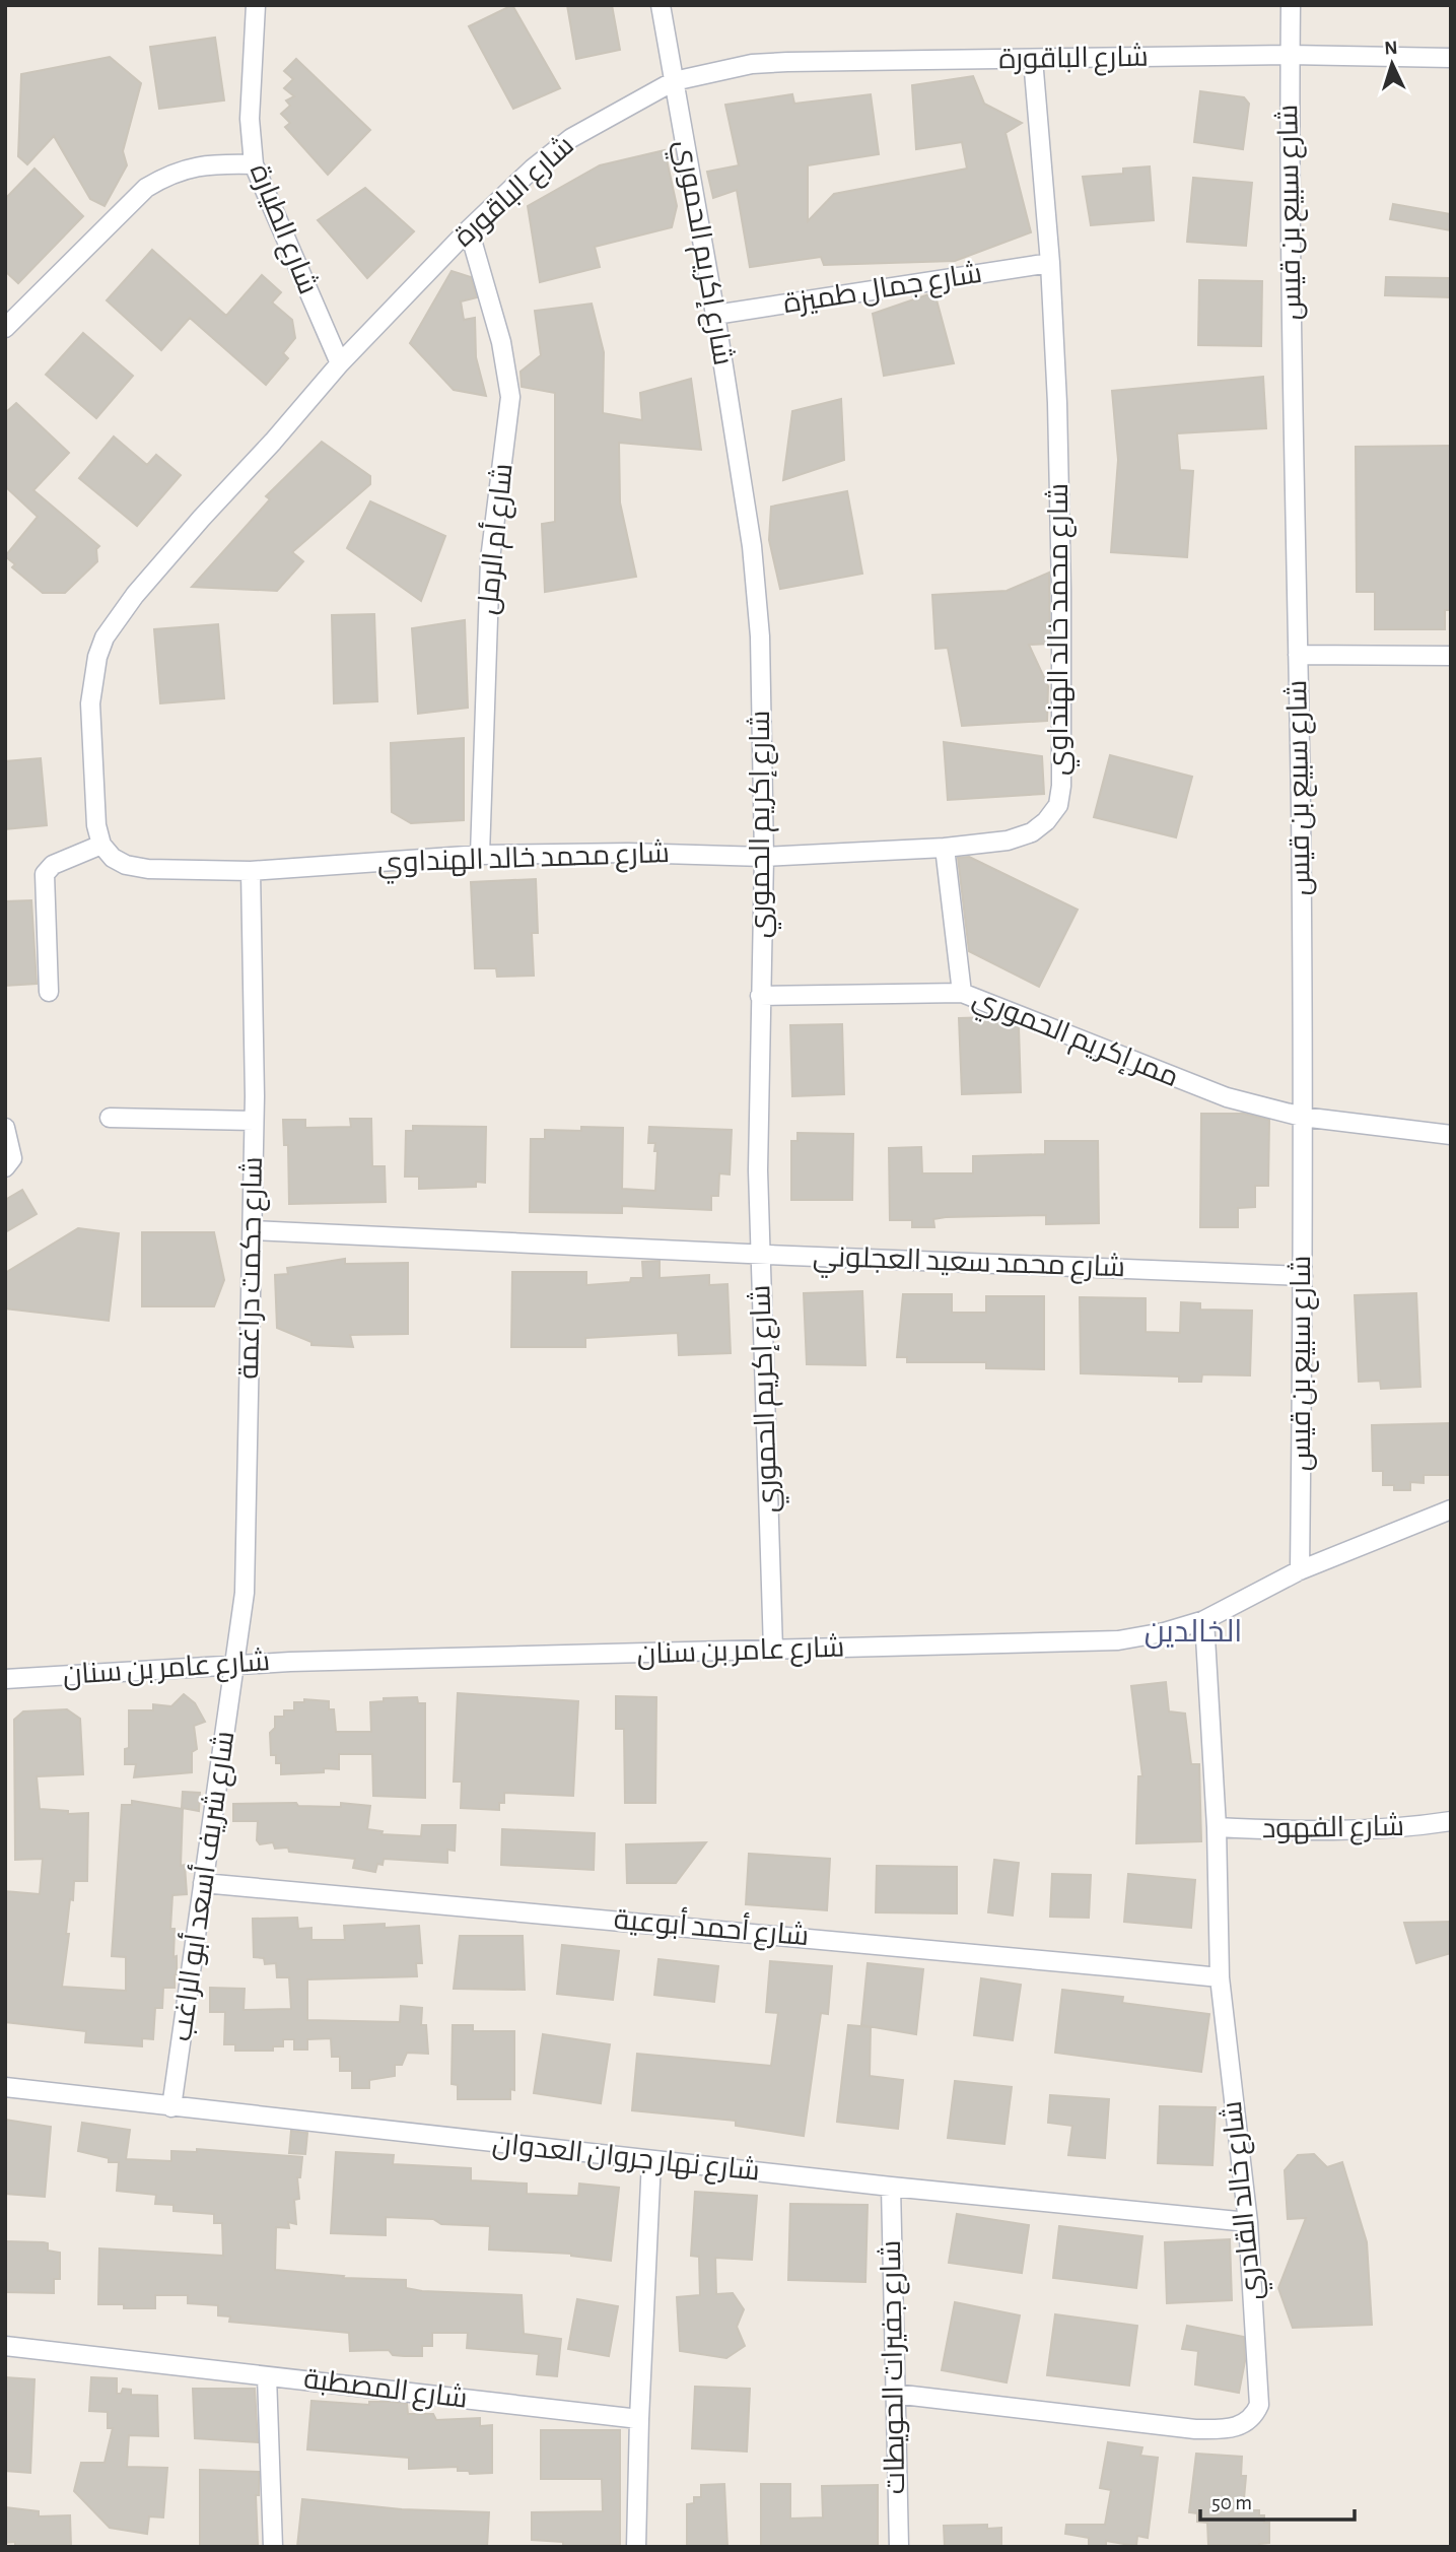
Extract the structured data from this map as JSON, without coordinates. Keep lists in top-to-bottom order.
{
  "streets": {
    "street": [
      "شارع الباقورة",
      "شارع سبيع بن قيس",
      "شارع الطيارة",
      "شارع إكريم الحموري",
      "شارع جمال طميزة",
      "شارع أم الرمل",
      "شارع محمد خالد الهنداوي",
      "ممر إكريم الحموري",
      "شارع محمد سعيد العجلوني",
      "شارع حكمت دراغمة",
      "شارع عامر بن سنان",
      "شارع الفهود",
      "شارع شريف أسعد أبو الراغب",
      "شارع أحمد أبوعية",
      "شارع نهار جروان العدوان",
      "شارع خالد القادري",
      "شارع جفيرات الحويطات",
      "شارع المصطبة"
    ]
  },
  "crossings": [
    ["شارع الباقورة", "شارع سبيع بن قيس"],
    ["شارع الباقورة", "شارع الطيارة"],
    ["شارع الباقورة", "شارع إكريم الحموري"],
    ["شارع الباقورة", "شارع أم الرمل"],
    ["شارع الباقورة", "شارع محمد خالد الهنداوي"],
    ["شارع سبيع بن قيس", "ممر إكريم الحموري"],
    ["شارع سبيع بن قيس", "شارع محمد سعيد العجلوني"],
    ["شارع سبيع بن قيس", "شارع عامر بن سنان"],
    ["شارع إكريم الحموري", "شارع جمال طميزة"],
    ["شارع إكريم الحموري", "شارع محمد خالد الهنداوي"],
    ["شارع إكريم الحموري", "ممر إكريم الحموري"],
    ["شارع إكريم الحموري", "شارع محمد سعيد العجلوني"],
    ["شارع إكريم الحموري", "شارع عامر بن سنان"],
    ["شارع جمال طميزة", "شارع محمد خالد الهنداوي"],
    ["شارع أم الرمل", "شارع محمد خالد الهنداوي"],
    ["شارع محمد خالد الهنداوي", "شارع حكمت دراغمة"],
    ["شارع محمد سعيد العجلوني", "شارع حكمت دراغمة"],
    ["شارع حكمت دراغمة", "شارع عامر بن سنان"],
    ["شارع حكمت دراغمة", "شارع شريف أسعد أبو الراغب"],
    ["شارع عامر بن سنان", "شارع شريف أسعد أبو الراغب"],
    ["شارع عامر بن سنان", "شارع خالد القادري"],
    ["شارع الفهود", "شارع خالد القادري"],
    ["شارع شريف أسعد أبو الراغب", "شارع أحمد أبوعية"],
    ["شارع شريف أسعد أبو الراغب", "شارع نهار جروان العدوان"],
    ["شارع أحمد أبوعية", "شارع خالد القادري"],
    ["شارع نهار جروان العدوان", "شارع خالد القادري"],
    ["شارع نهار جروان العدوان", "شارع جفيرات الحويطات"],
    ["شارع خالد القادري", "شارع جفيرات الحويطات"]
  ],
  "districts": ["الخالدين"],
  "scale_bar": "50 m",
  "north": "top"
}
